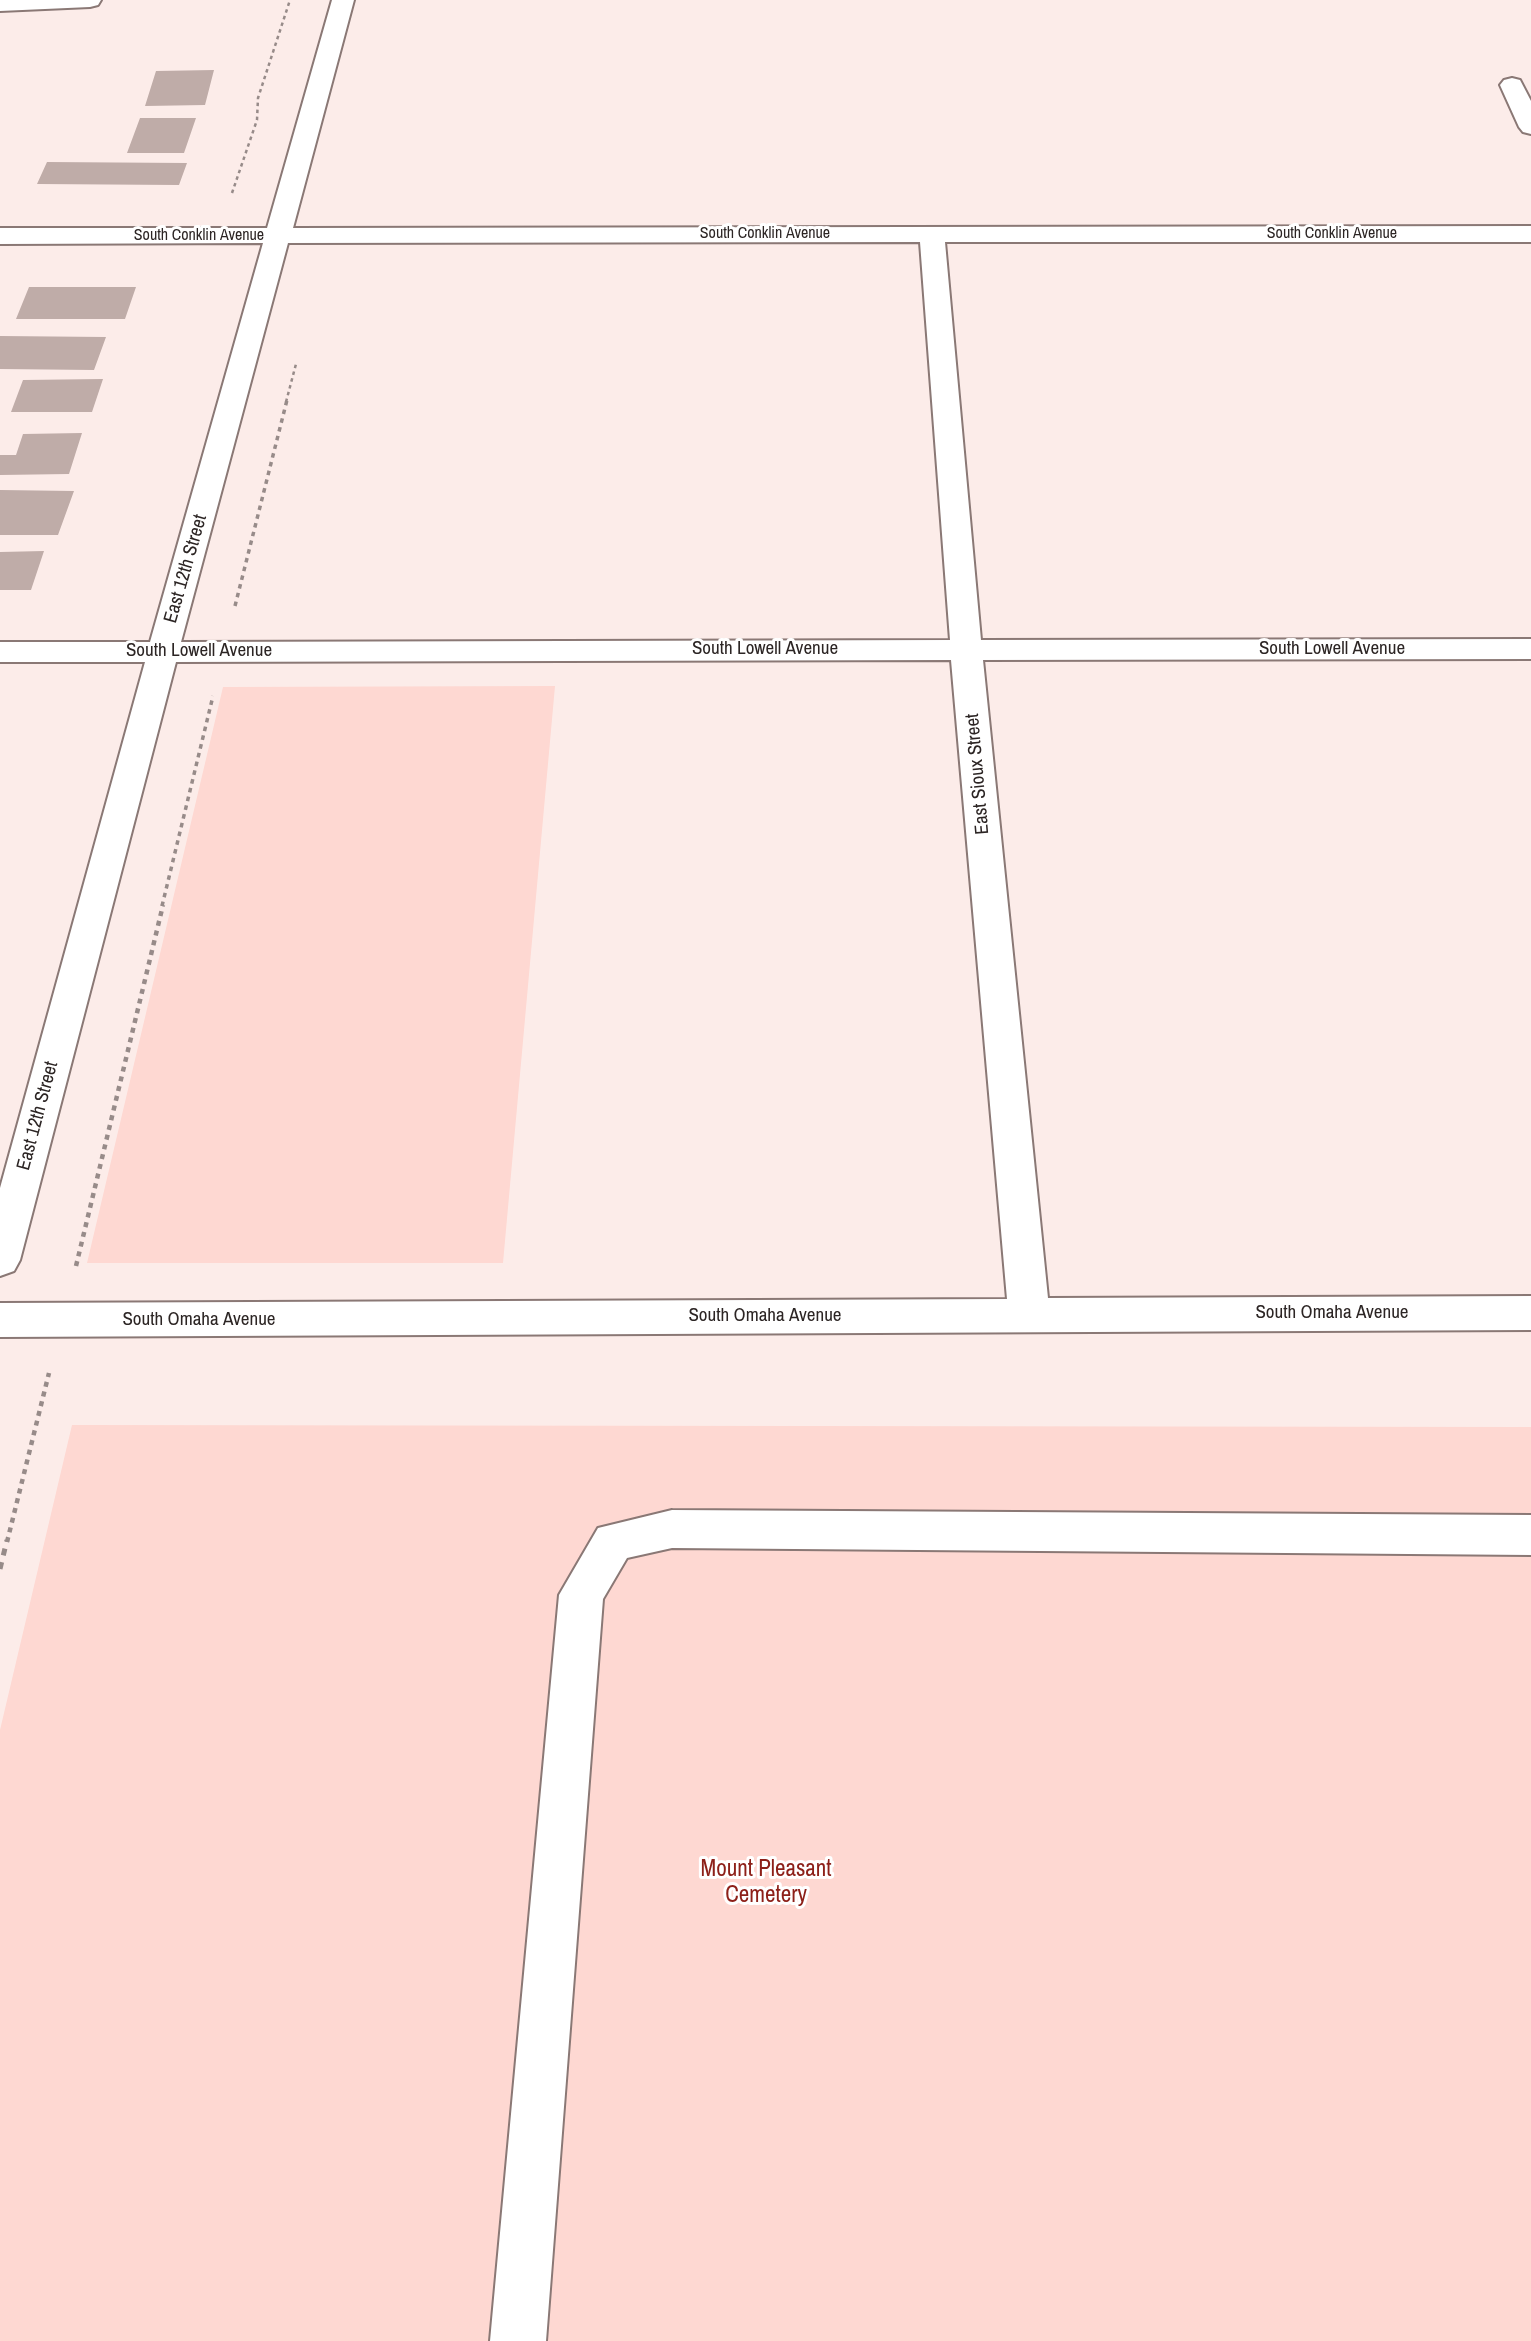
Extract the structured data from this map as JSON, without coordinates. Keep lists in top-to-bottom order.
{
  "streets": {
    "main road": [
      "South Conklin Avenue",
      "East 12th Street",
      "South Lowell Avenue",
      "East Sioux Street",
      "South Omaha Avenue"
    ]
  },
  "crossings": [
    ["South Conklin Avenue", "East 12th Street"],
    ["South Conklin Avenue", "East Sioux Street"],
    ["East 12th Street", "South Lowell Avenue"],
    ["South Lowell Avenue", "East Sioux Street"],
    ["East Sioux Street", "South Omaha Avenue"]
  ],
  "parks": ["Mount Pleasant Cemetery"]
}
